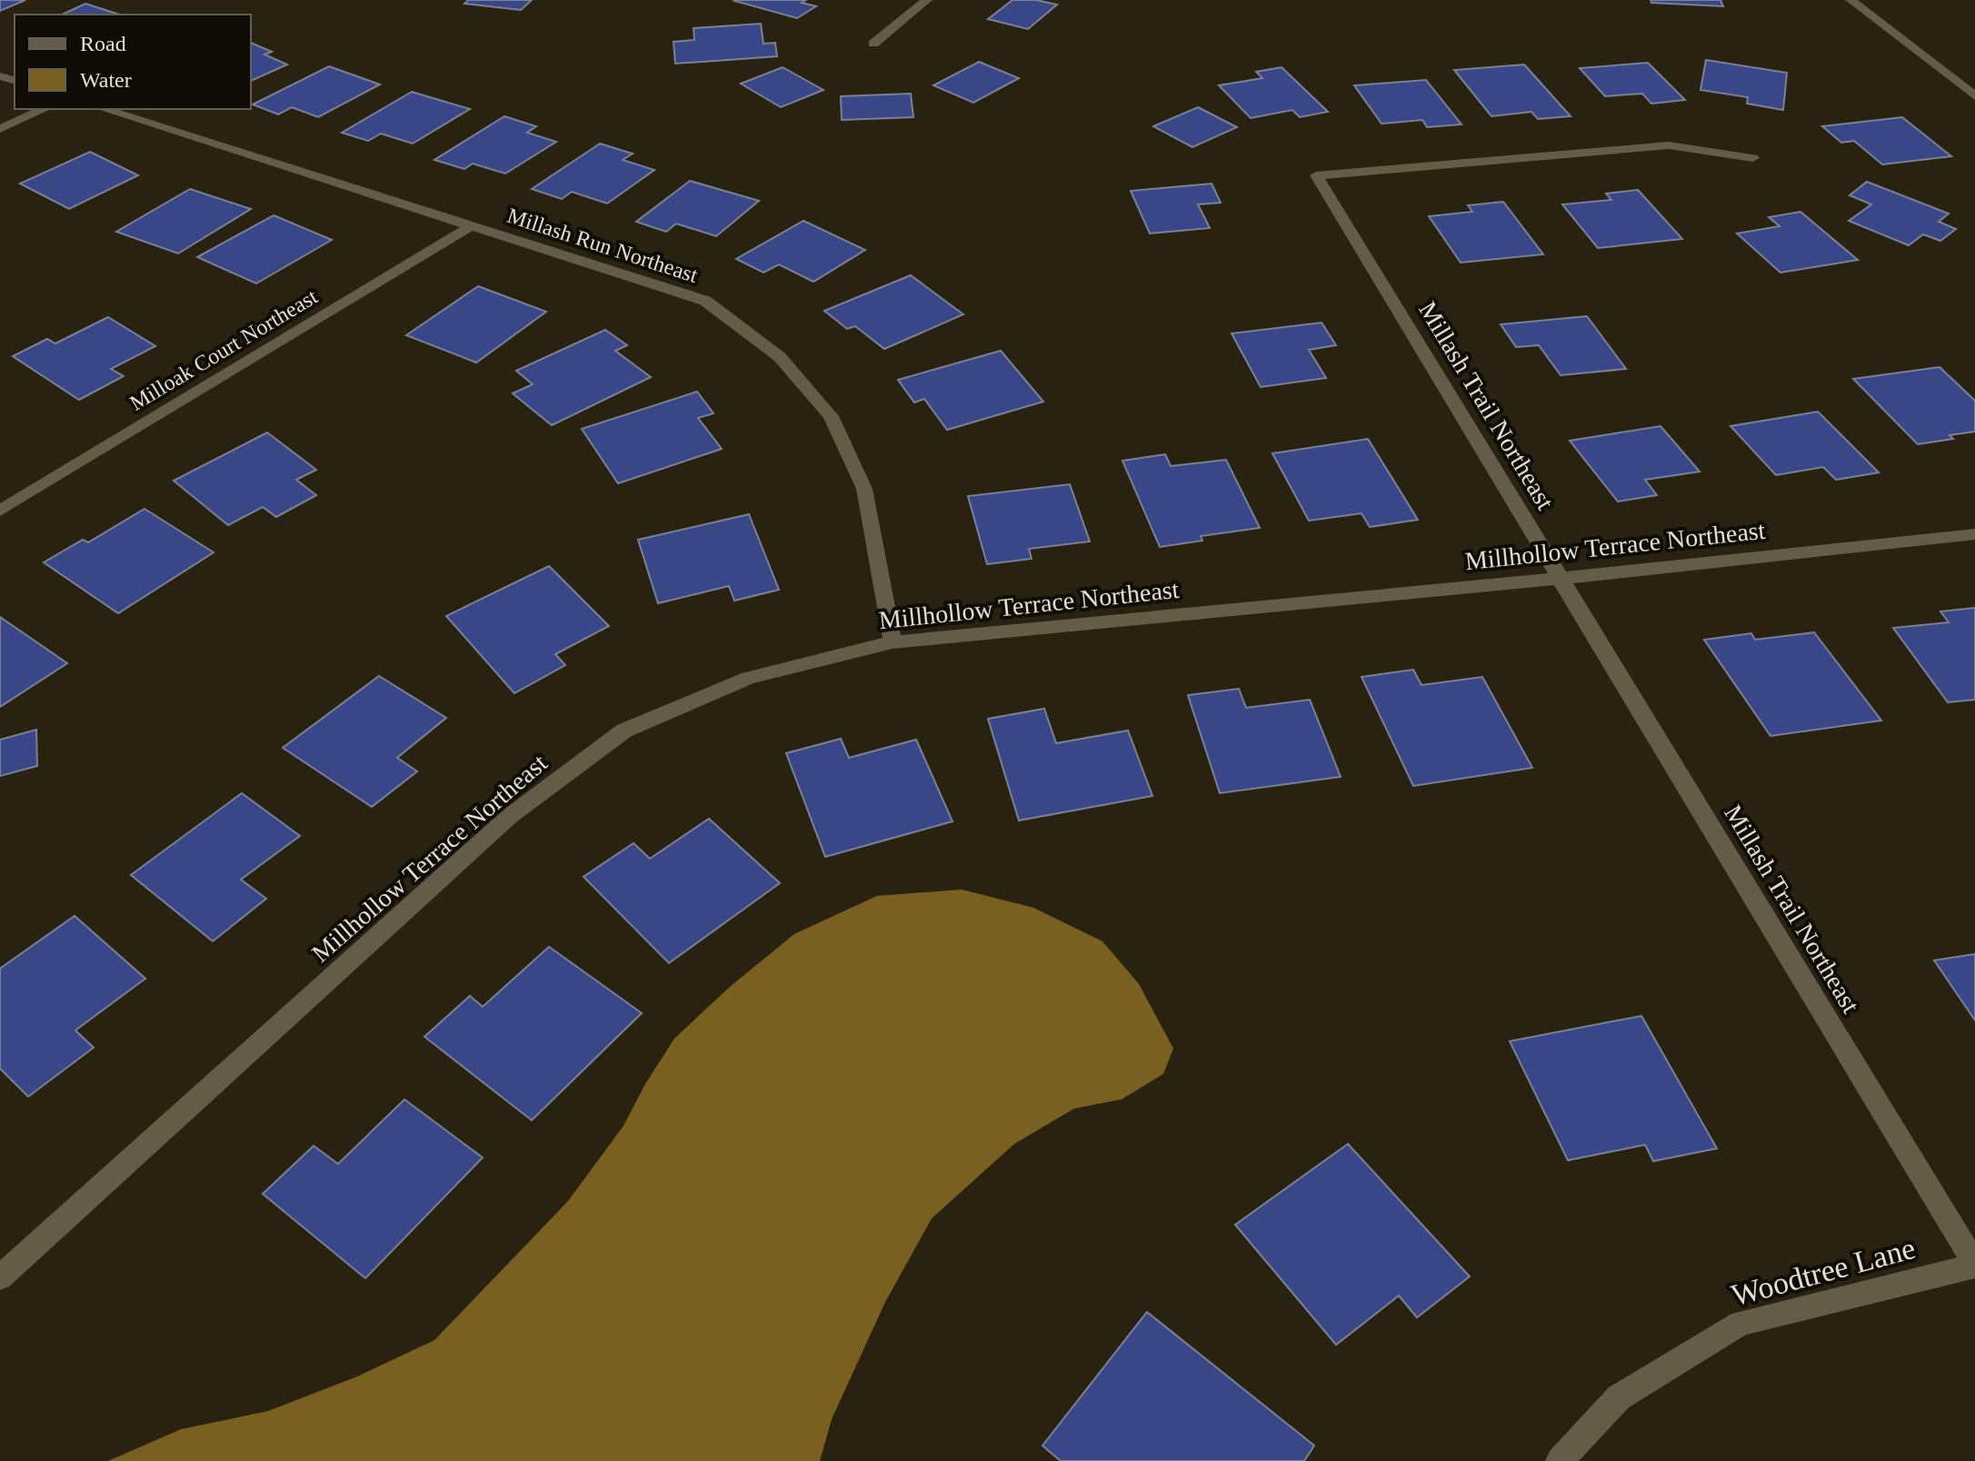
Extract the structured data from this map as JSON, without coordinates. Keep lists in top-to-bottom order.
{
  "streets": {
    "street": [
      "Millash Run Northeast",
      "Milloak Court Northeast",
      "Millash Trail Northeast",
      "Millhollow Terrace Northeast",
      "Woodtree Lane"
    ]
  },
  "crossings": [
    ["Millash Run Northeast", "Milloak Court Northeast"],
    ["Millash Run Northeast", "Millhollow Terrace Northeast"],
    ["Millash Trail Northeast", "Millhollow Terrace Northeast"],
    ["Millash Trail Northeast", "Woodtree Lane"]
  ],
  "legend": ["Road", "Water"]
}
